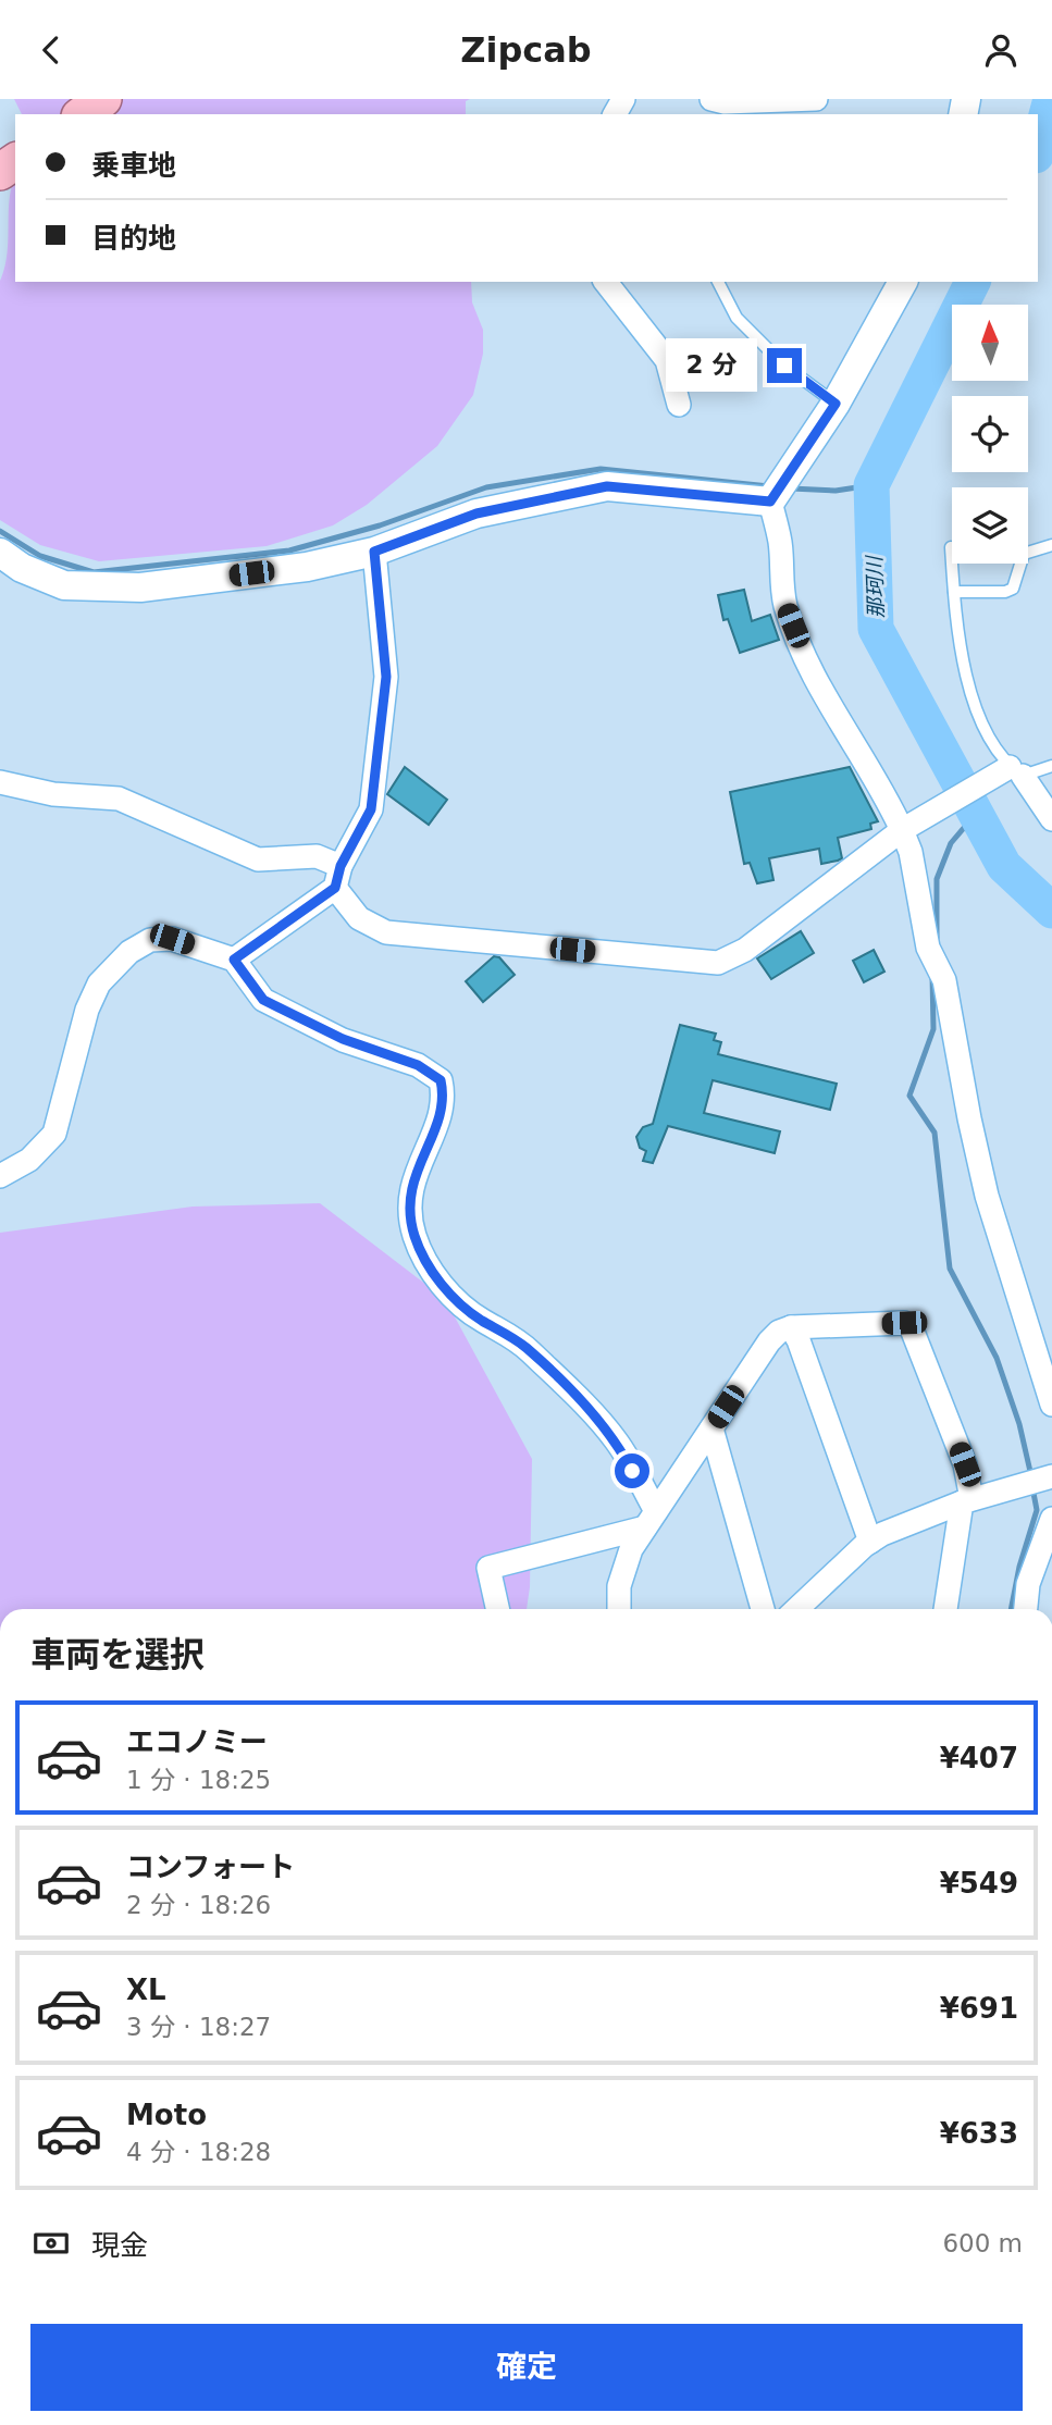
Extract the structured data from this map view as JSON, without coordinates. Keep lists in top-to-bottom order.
{
  "water": ["那珂川"],
  "north": "top",
  "page": {
    "header": "Zipcab",
    "banner": ["乗車地", "目的地"],
    "bubble": "2 分",
    "heading": "車両を選択",
    "list": [
      {
        "name": "エコノミー",
        "note": "1 分 · 18:25",
        "value": "¥407"
      },
      {
        "name": "コンフォート",
        "note": "2 分 · 18:26",
        "value": "¥549"
      },
      {
        "name": "XL",
        "note": "3 分 · 18:27",
        "value": "¥691"
      },
      {
        "name": "Moto",
        "note": "4 分 · 18:28",
        "value": "¥633"
      }
    ],
    "pay": ["現金", "600 m"],
    "buttons": "確定"
  }
}
